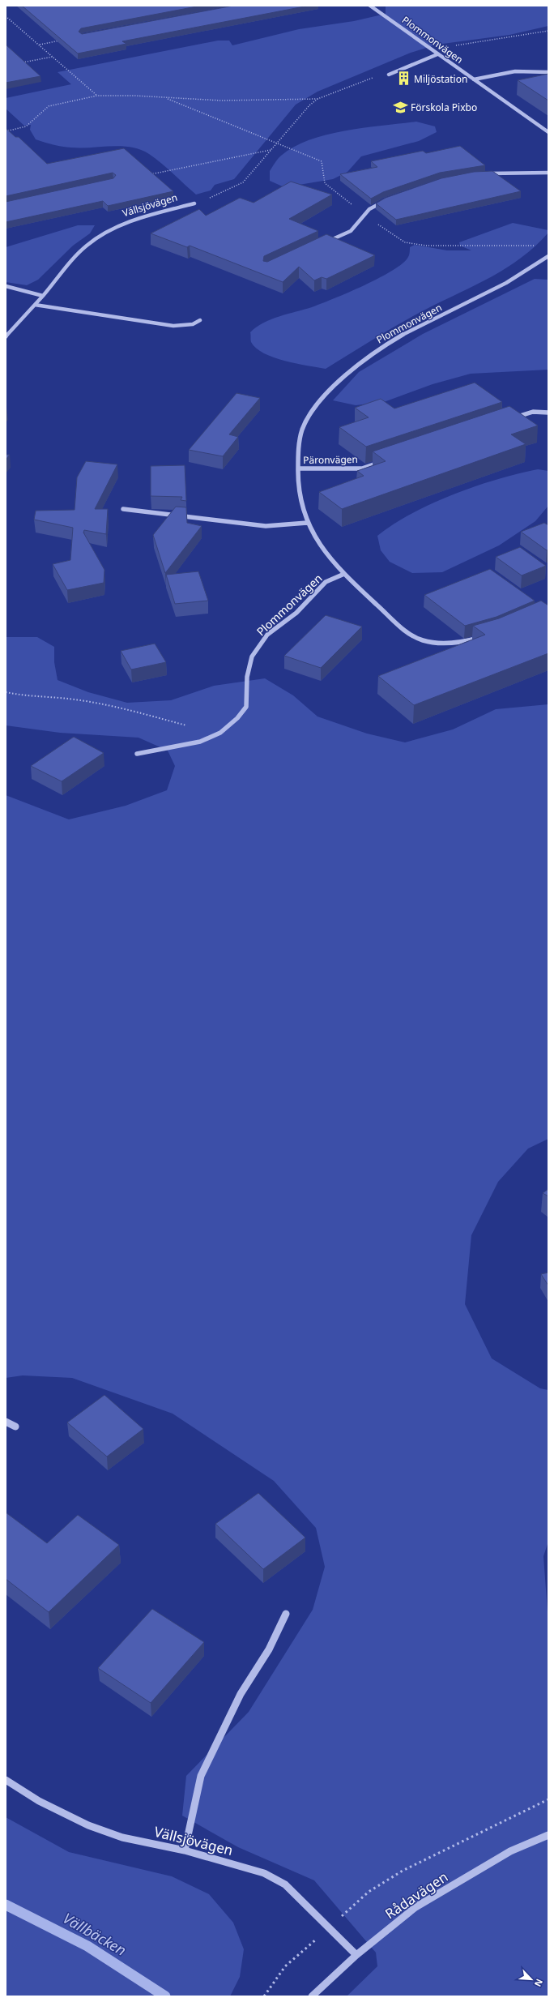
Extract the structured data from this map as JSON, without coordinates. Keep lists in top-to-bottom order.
{
  "streets": {
    "street": [
      "Plommonvägen",
      "Vällsjövägen",
      "Päronvägen",
      "Rådavägen"
    ]
  },
  "crossings": [
    ["Plommonvägen", "Päronvägen"],
    ["Vällsjövägen", "Rådavägen"]
  ],
  "water": ["Vällbäcken"],
  "places": {
    "building": ["Miljöstation"],
    "school or university": ["Förskola Pixbo"]
  },
  "north": "bottom right"
}
